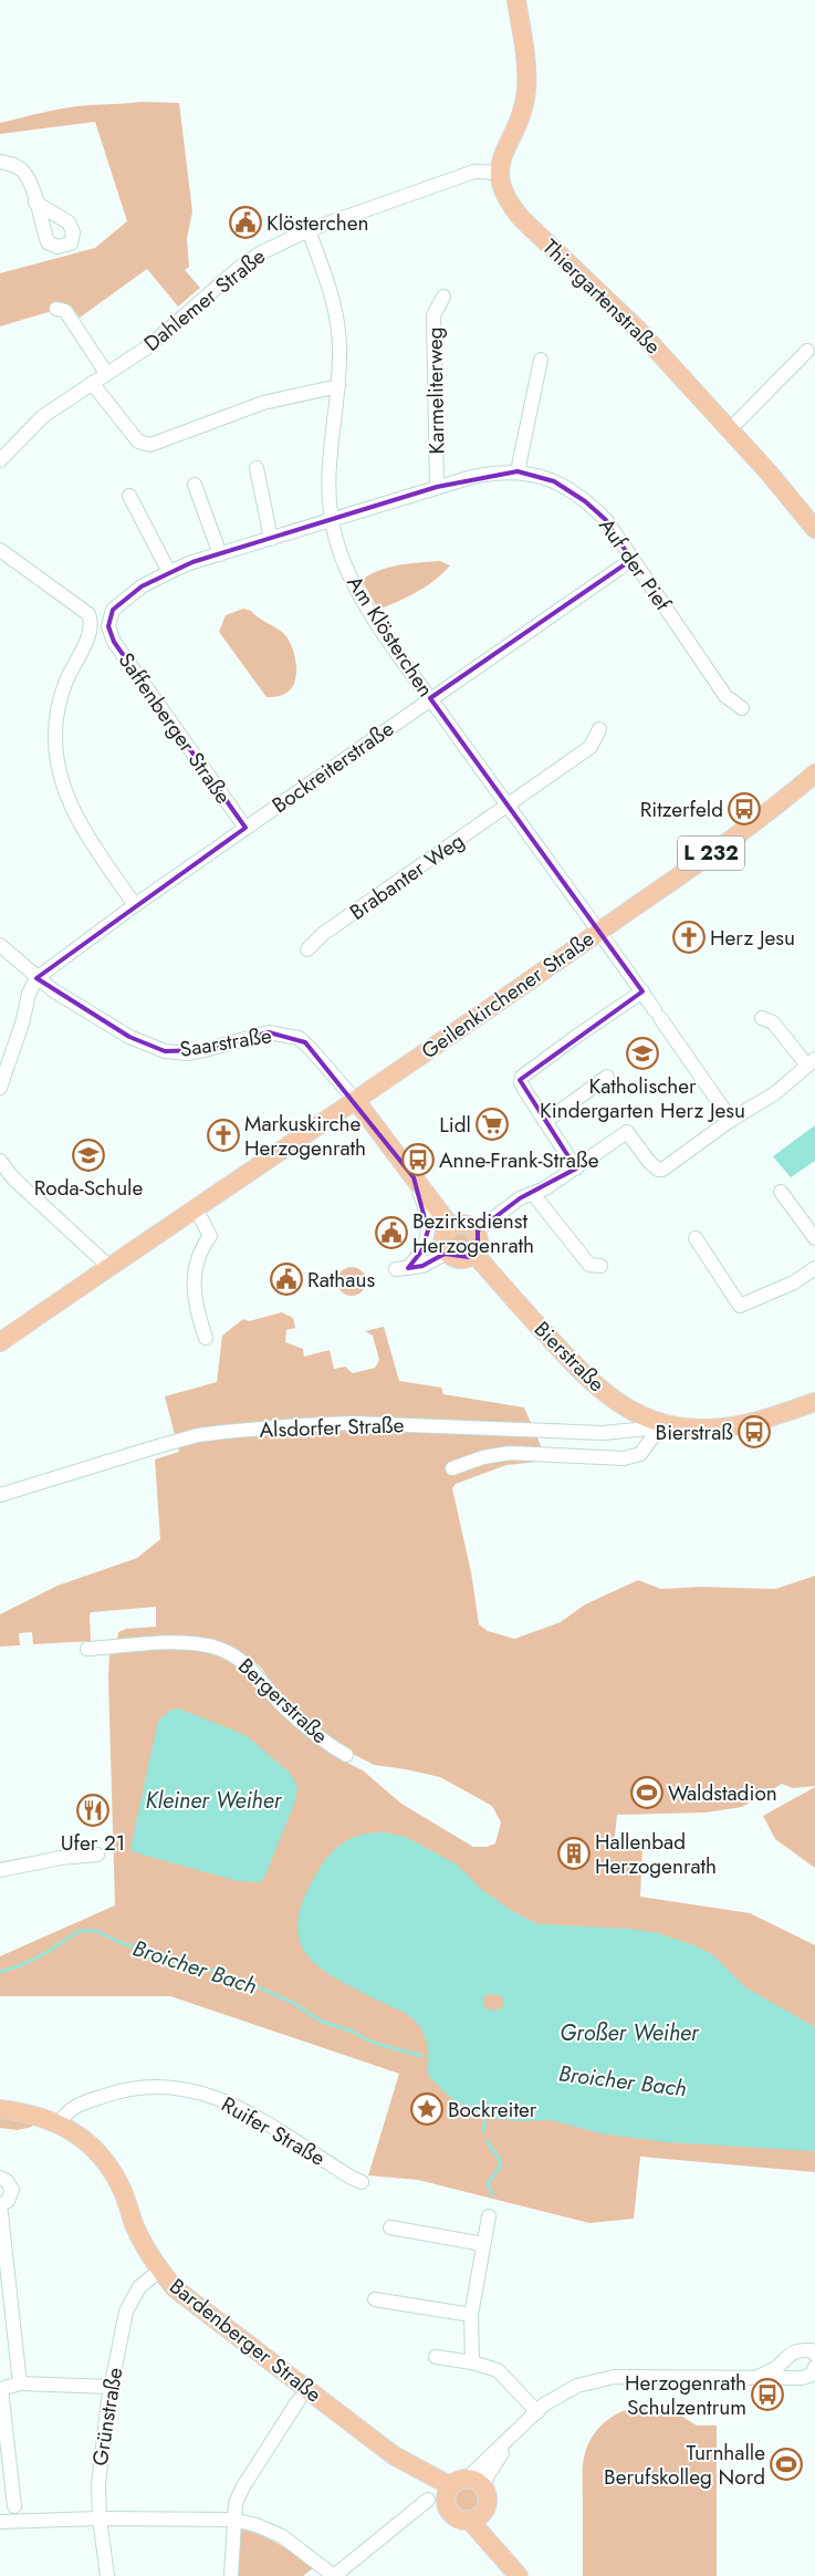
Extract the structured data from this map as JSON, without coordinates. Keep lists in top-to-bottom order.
{
  "streets": {
    "main road": [
      "Thiergartenstraße",
      "L 232",
      "Geilenkirchener Straße",
      "Bierstraße",
      "Bardenberger Straße"
    ],
    "street": [
      "Dahlemer Straße",
      "Karmeliterweg",
      "Auf der Pief",
      "Am Klösterchen",
      "Saffenberger Straße",
      "Bockreiterstraße",
      "Brabanter Weg",
      "Saarstraße",
      "Alsdorfer Straße",
      "Bergerstraße",
      "Ruifer Straße",
      "Grünstraße"
    ]
  },
  "crossings": [
    ["Thiergartenstraße", "Dahlemer Straße"],
    ["Dahlemer Straße", "Am Klösterchen"],
    ["Karmeliterweg", "Auf der Pief"],
    ["Auf der Pief", "Am Klösterchen"],
    ["Auf der Pief", "Saffenberger Straße"],
    ["Auf der Pief", "Bockreiterstraße"],
    ["Am Klösterchen", "Bockreiterstraße"],
    ["Am Klösterchen", "Brabanter Weg"],
    ["Am Klösterchen", "Geilenkirchener Straße"],
    ["Saffenberger Straße", "Bockreiterstraße"],
    ["Bockreiterstraße", "Saarstraße"],
    ["Geilenkirchener Straße", "Saarstraße"],
    ["Bierstraße", "Alsdorfer Straße"],
    ["Ruifer Straße", "Bardenberger Straße"],
    ["Bardenberger Straße", "Grünstraße"]
  ],
  "water": ["Kleiner Weiher", "Broicher Bach", "Großer Weiher"],
  "places": {
    "public building": ["Klösterchen", "Bezirksdienst Herzogenrath", "Rathaus"],
    "bus stop": [
      "Ritzerfeld",
      "Anne-Frank-Straße",
      "Bierstraß",
      "Herzogenrath Schulzentrum"
    ],
    "church": ["Herz Jesu", "Markuskirche Herzogenrath"],
    "school or university": ["Katholischer Kindergarten Herz Jesu", "Roda-Schule"],
    "supermarket": ["Lidl"],
    "sports": ["Waldstadion", "Turnhalle Berufskolleg Nord"],
    "restaurant": ["Ufer 21"],
    "building": ["Hallenbad Herzogenrath"],
    "place": ["Bockreiter"]
  }
}
